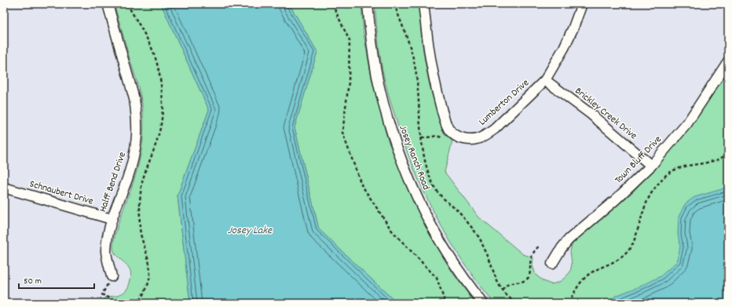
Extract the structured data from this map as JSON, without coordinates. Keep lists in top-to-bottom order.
{
  "streets": {
    "street": [
      "Lumberton Drive",
      "Brickley Creek Drive",
      "Josey Ranch Road",
      "Town Bluff Drive",
      "Halff Bend Drive",
      "Schnaubert Drive"
    ]
  },
  "crossings": [
    ["Lumberton Drive", "Brickley Creek Drive"],
    ["Brickley Creek Drive", "Town Bluff Drive"],
    ["Halff Bend Drive", "Schnaubert Drive"]
  ],
  "water": ["Josey Lake"],
  "scale_bar": "50 m"
}
